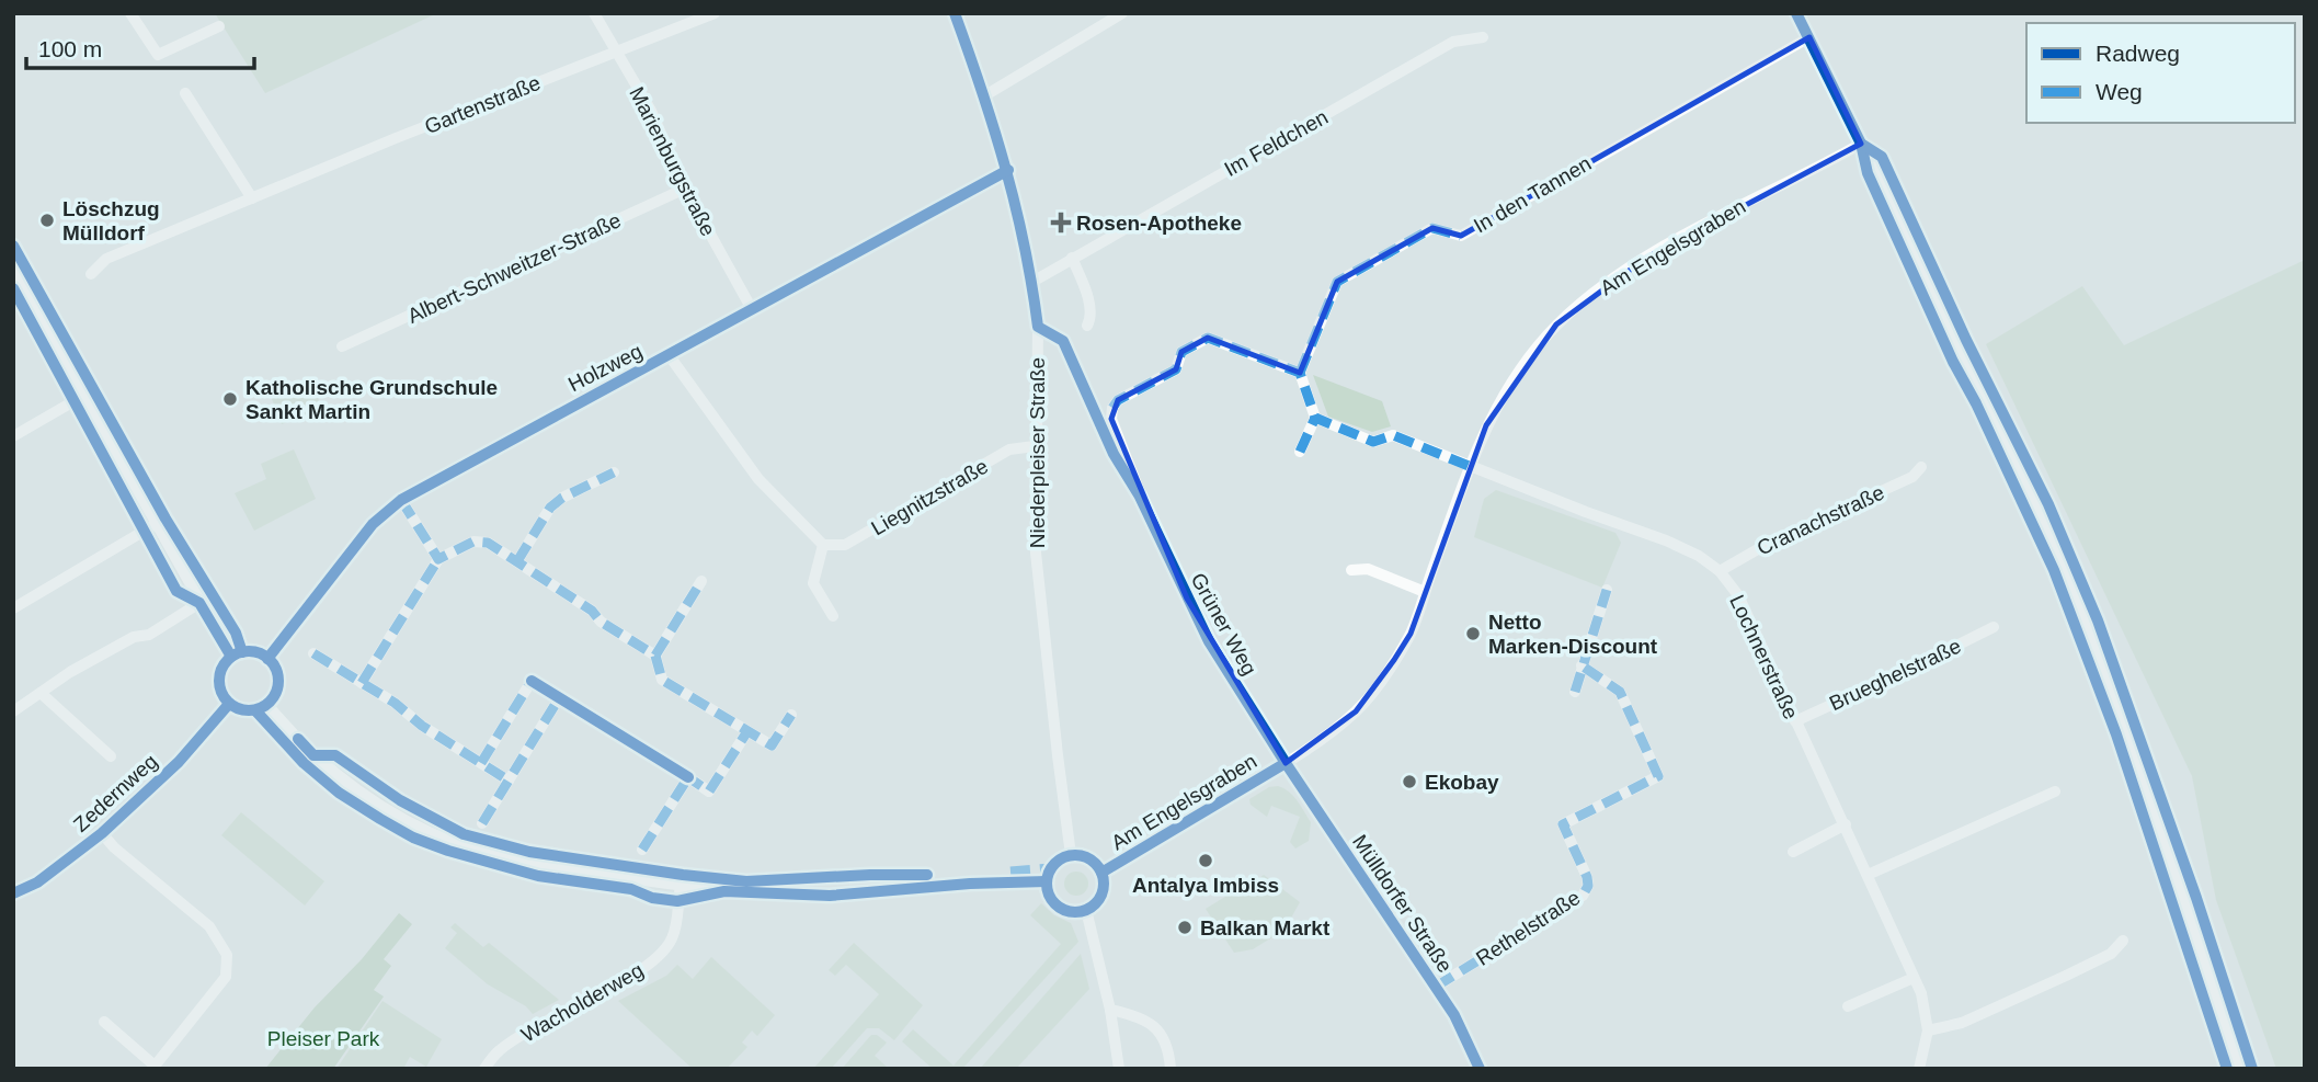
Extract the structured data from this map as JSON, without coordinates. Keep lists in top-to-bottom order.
{
  "streets": {
    "street": [
      "Gartenstraße",
      "Im Feldchen",
      "Marienburgstraße",
      "In den Tannen",
      "Am Engelsgraben",
      "Albert-Schweitzer-Straße",
      "Holzweg",
      "Niederpleiser Straße",
      "Liegnitzstraße",
      "Cranachstraße",
      "Grüner Weg",
      "Lochnerstraße",
      "Brueghelstraße",
      "Zedernweg",
      "Mülldorfer Straße",
      "Rethelstraße",
      "Wacholderweg"
    ]
  },
  "crossings": [
    ["Gartenstraße", "Marienburgstraße"],
    ["Im Feldchen", "Niederpleiser Straße"],
    ["Marienburgstraße", "Albert-Schweitzer-Straße"],
    ["Marienburgstraße", "Holzweg"],
    ["In den Tannen", "Grüner Weg"],
    ["Am Engelsgraben", "Niederpleiser Straße"],
    ["Am Engelsgraben", "Grüner Weg"],
    ["Am Engelsgraben", "Lochnerstraße"],
    ["Am Engelsgraben", "Mülldorfer Straße"],
    ["Holzweg", "Niederpleiser Straße"],
    ["Holzweg", "Zedernweg"],
    ["Niederpleiser Straße", "Liegnitzstraße"],
    ["Cranachstraße", "Lochnerstraße"],
    ["Grüner Weg", "Mülldorfer Straße"],
    ["Lochnerstraße", "Brueghelstraße"],
    ["Mülldorfer Straße", "Rethelstraße"]
  ],
  "parks": ["Pleiser Park"],
  "places": {
    "other": [
      "Löschzug Mülldorf",
      "Katholische Grundschule Sankt Martin",
      "Netto Marken-Discount",
      "Ekobay",
      "Antalya Imbiss",
      "Balkan Markt"
    ],
    "health": ["Rosen-Apotheke"]
  },
  "legend": ["Radweg", "Weg"],
  "scale_bar": "100 m"
}
